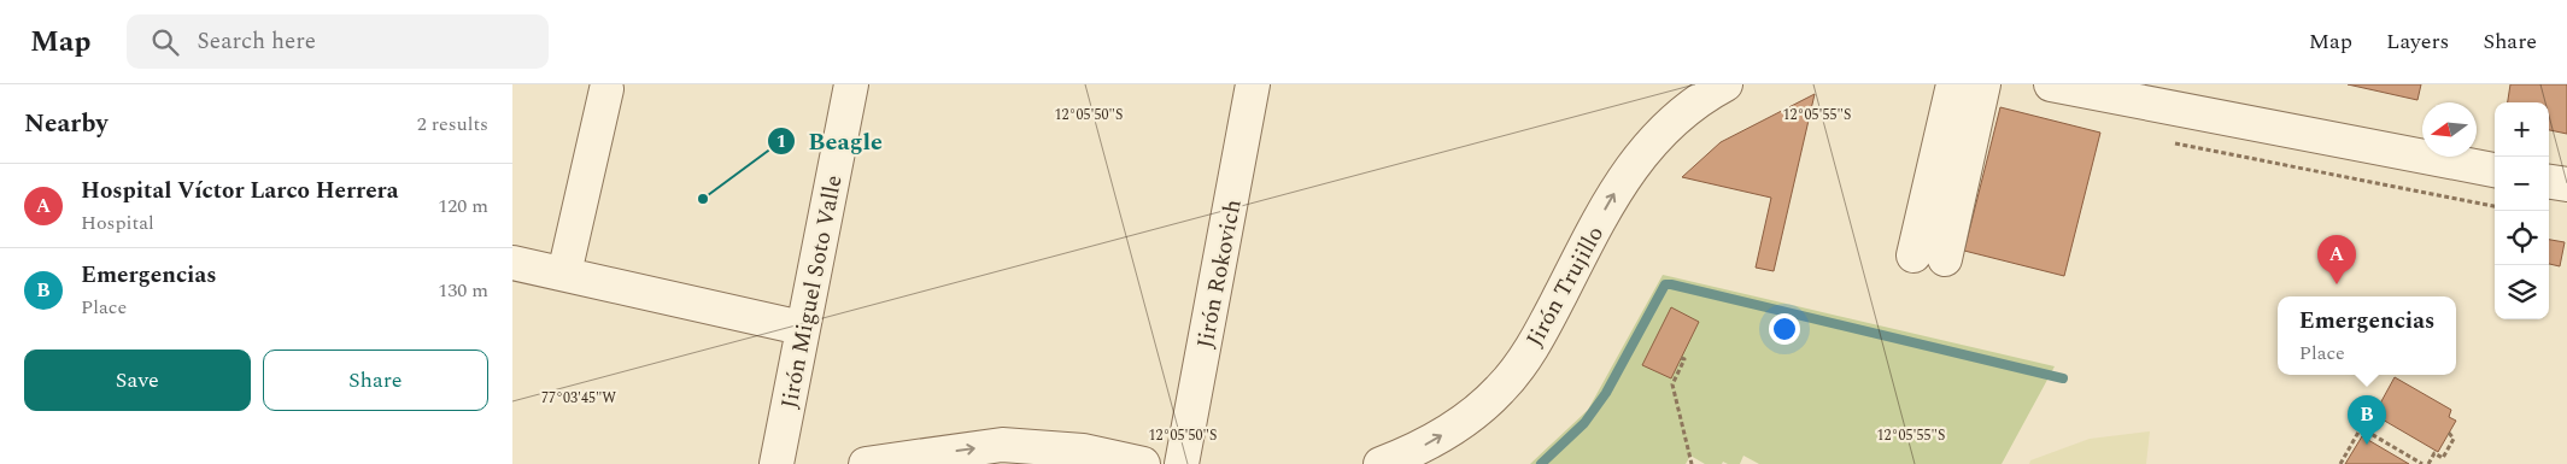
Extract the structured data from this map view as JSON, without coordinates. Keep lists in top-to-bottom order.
{
  "streets": {
    "street": ["Jirón Rokovich", "Jirón Trujillo", "Jirón Miguel Soto Valle"]
  },
  "one_way": ["Jirón Trujillo"],
  "places": ["Beagle"],
  "north": "left",
  "page": {
    "header": "Map",
    "search": "Search here",
    "nav": ["Map", "Layers", "Share"],
    "heading": ["Nearby", "2 results"],
    "map_buttons": ["+", "−"],
    "list": [
      {
        "mark": "A",
        "name": "Hospital Víctor Larco Herrera",
        "note": "Hospital",
        "value": "120 m"
      },
      {
        "mark": "B",
        "name": "Emergencias",
        "note": "Place",
        "value": "130 m"
      }
    ],
    "pins": ["A", "B"],
    "popup": ["Emergencias", "Place"],
    "buttons": ["Save", "Share"]
  },
  "coordinates": ["12°05'50\"S", "12°05'55\"S", "77°03'45\"W"]
}
